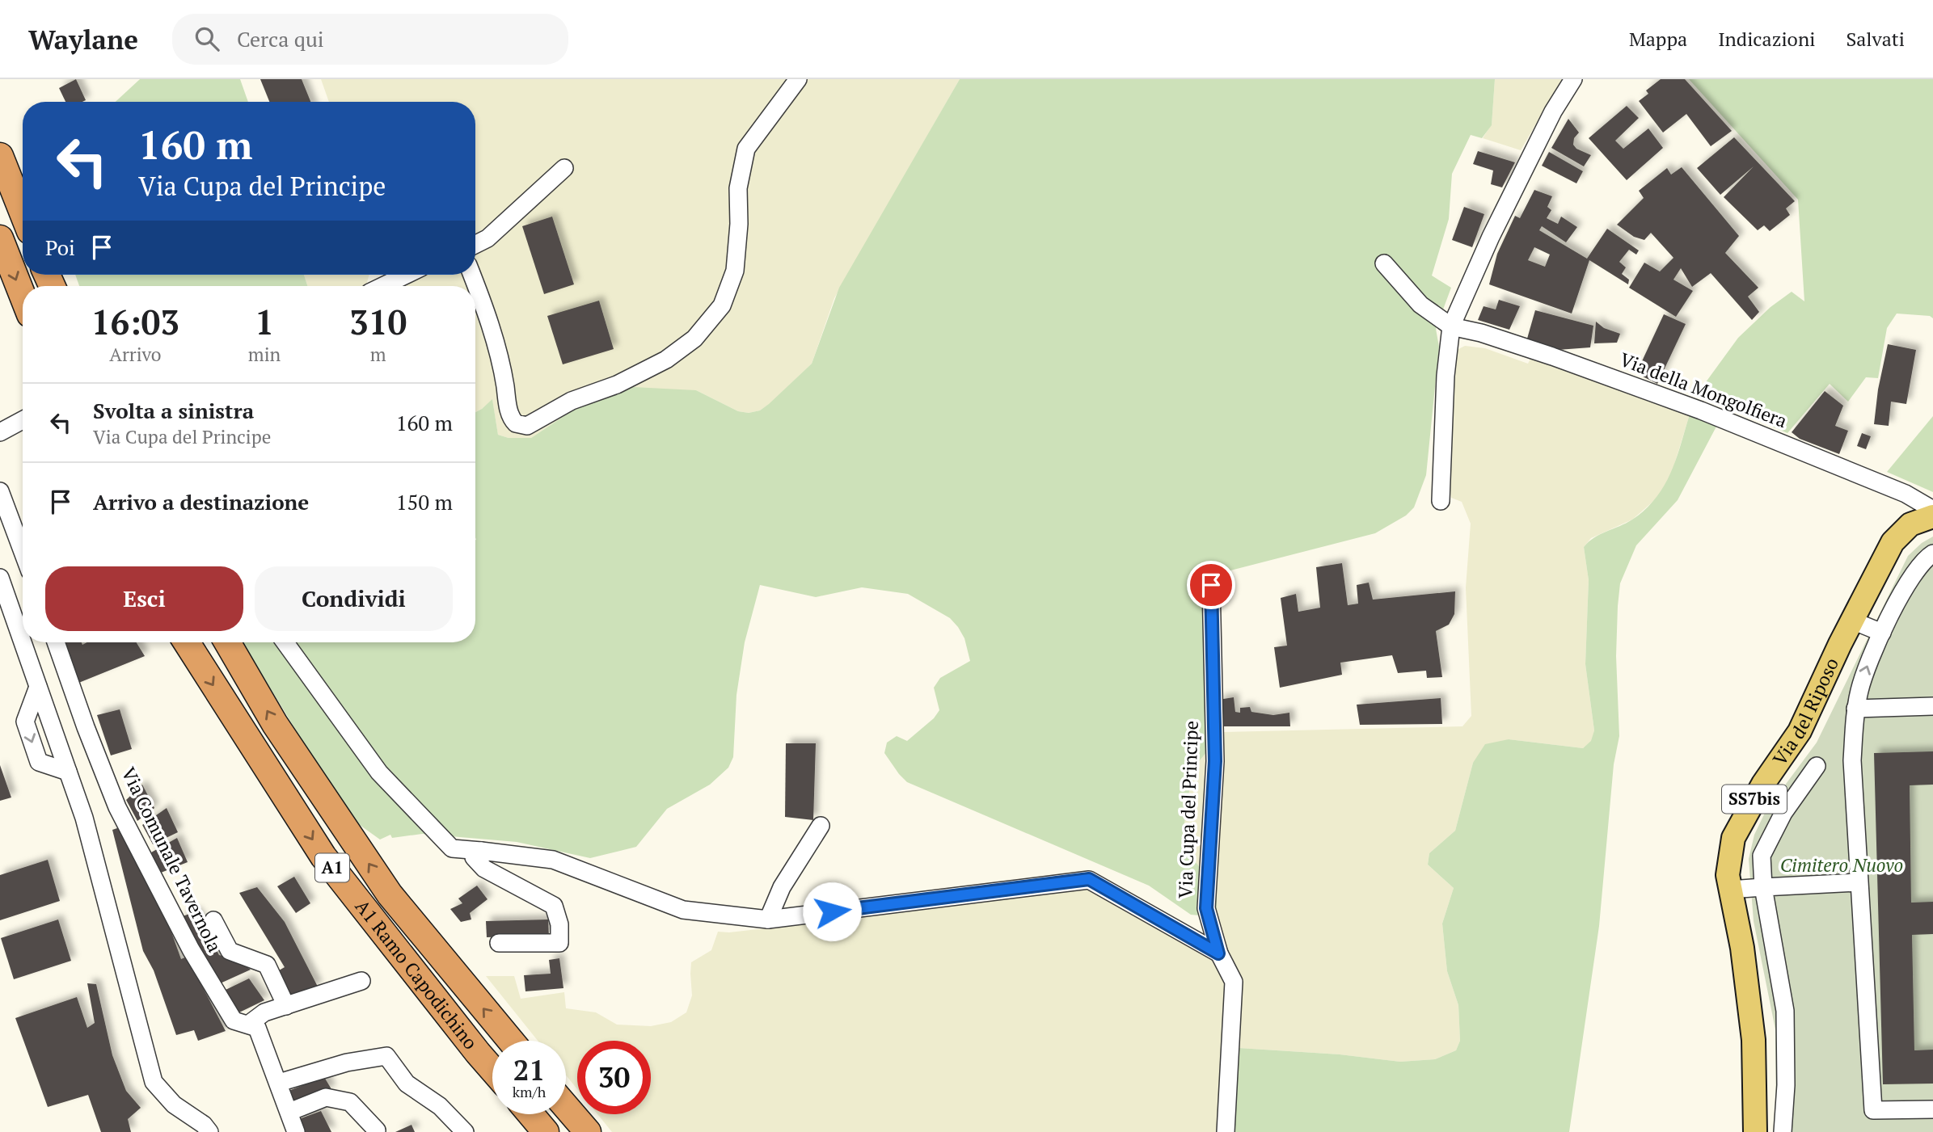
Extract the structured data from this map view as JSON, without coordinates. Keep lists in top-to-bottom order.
{
  "streets": {
    "highway": ["A1", "A1 Ramo Capodichino"],
    "main road": ["Via del Riposo", "SS7bis"],
    "street": ["Via della Mongolfiera", "Via Cupa del Principe", "Via Comunale Tavernola"]
  },
  "parks": ["Cimitero Nuovo"],
  "page": {
    "header": "Waylane",
    "search": "Cerca qui",
    "nav": ["Mappa", "Indicazioni", "Salvati"],
    "turn": ["160 m", "Via Cupa del Principe"],
    "then": "Poi",
    "eta": [
      "16:03",
      "Arrivo",
      "1",
      "min",
      "310",
      "m"
    ],
    "list": [
      {
        "name": "Svolta a sinistra",
        "note": "Via Cupa del Principe",
        "value": "160 m"
      },
      {
        "name": "Arrivo a destinazione",
        "value": "150 m"
      }
    ],
    "buttons": ["Esci", "Condividi"],
    "speed": "21 km/h",
    "limit": "30"
  }
}
